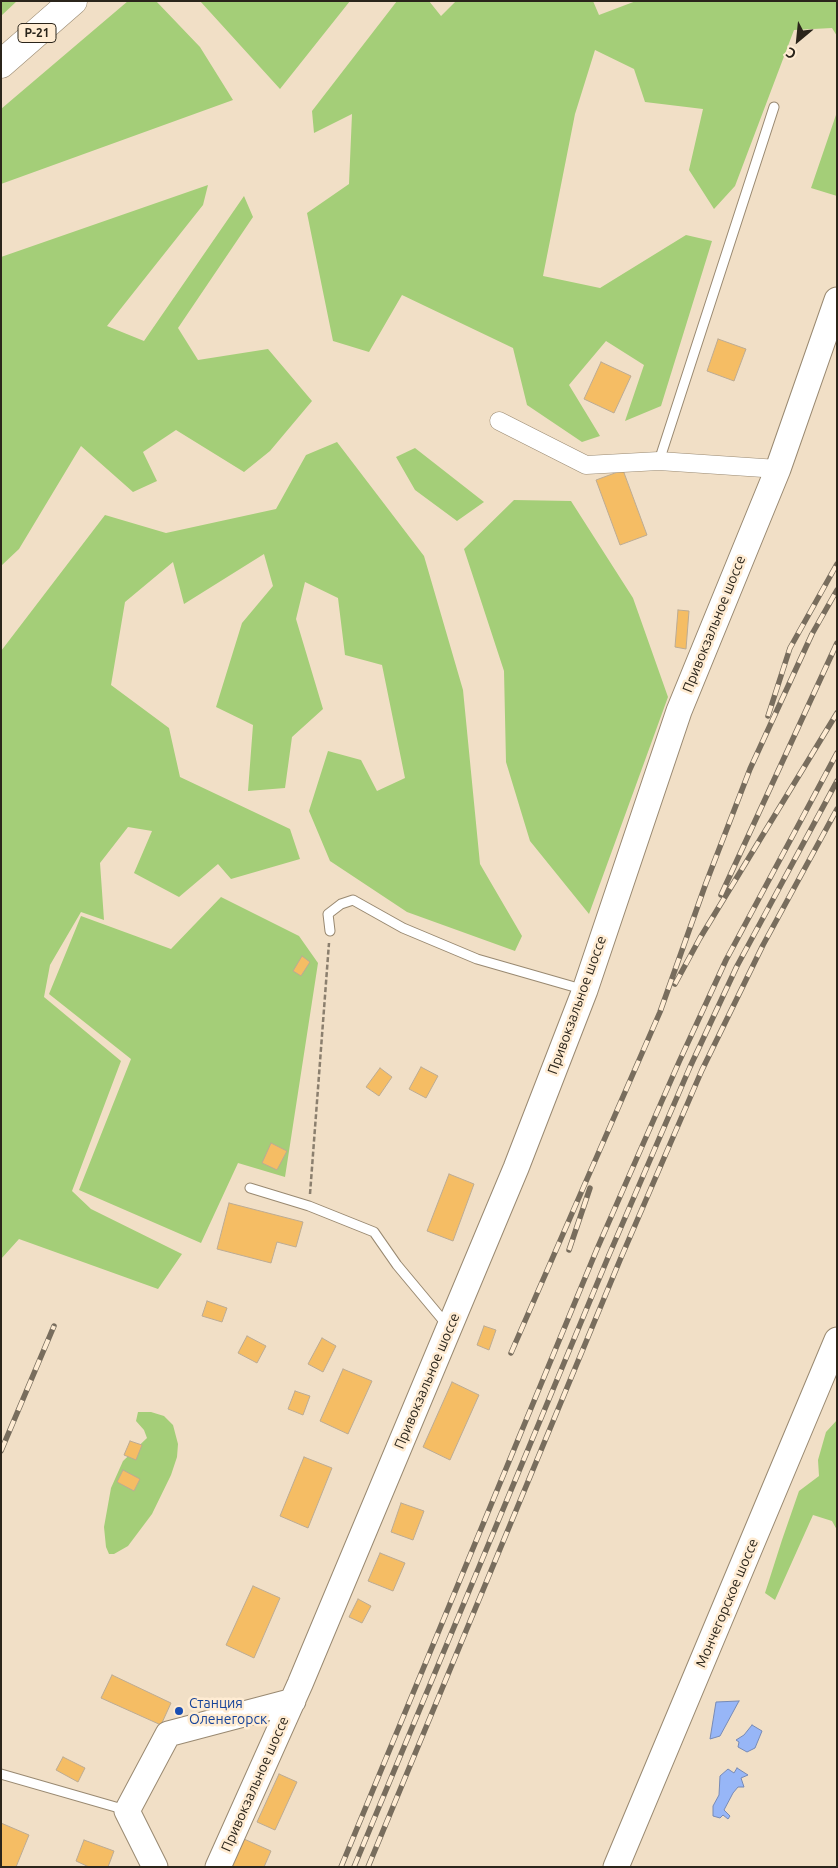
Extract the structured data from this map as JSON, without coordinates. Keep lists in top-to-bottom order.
{
  "streets": {
    "highway": ["Р-21"],
    "street": ["Привокзальное шоссе", "Мончегорское шоссе"]
  },
  "places": ["Станция Оленегорск"],
  "north": "bottom left"
}
